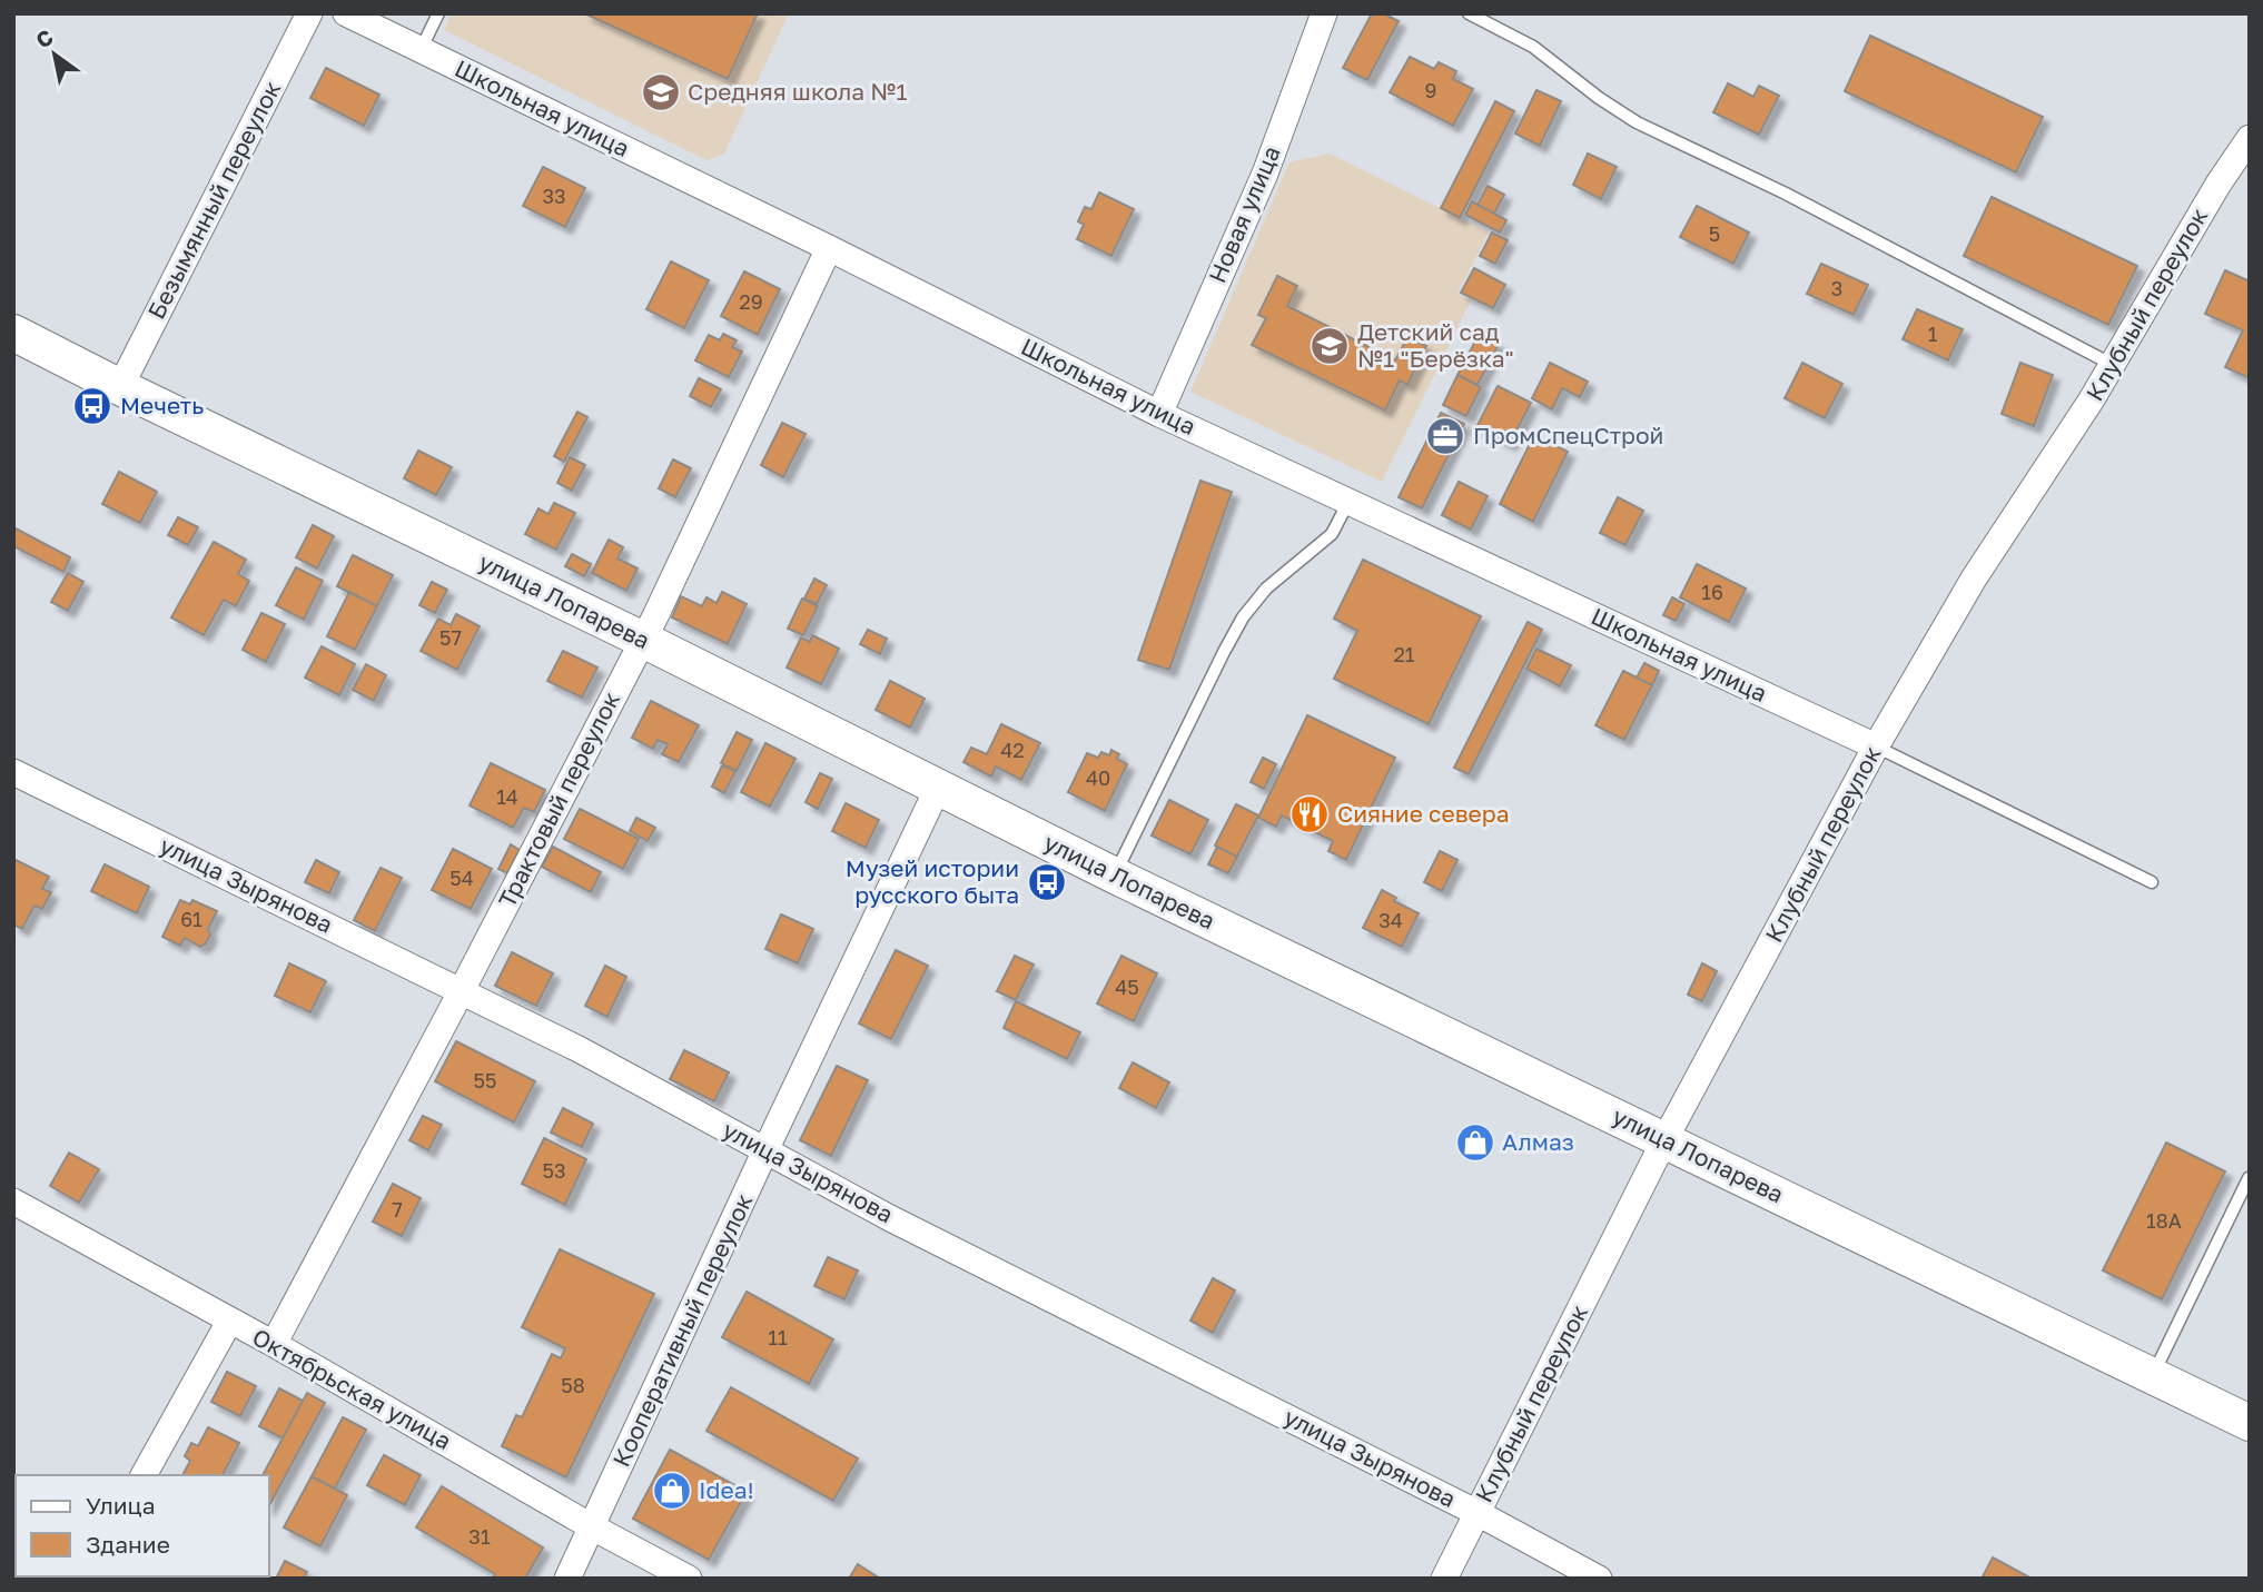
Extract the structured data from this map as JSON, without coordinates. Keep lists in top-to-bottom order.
{
  "streets": {
    "main road": ["улица Лопарева"],
    "street": [
      "Школьная улица",
      "Безымянный переулок",
      "Новая улица",
      "Клубный переулок",
      "Трактовый переулок",
      "улица Зырянова",
      "Кооперативный переулок",
      "Октябрьская улица"
    ]
  },
  "crossings": [
    ["Школьная улица", "Новая улица"],
    ["Школьная улица", "Клубный переулок"],
    ["Школьная улица", "Трактовый переулок"],
    ["Безымянный переулок", "улица Лопарева"],
    ["Клубный переулок", "улица Лопарева"],
    ["Клубный переулок", "улица Зырянова"],
    ["улица Лопарева", "Трактовый переулок"],
    ["улица Лопарева", "Кооперативный переулок"],
    ["Трактовый переулок", "улица Зырянова"],
    ["Трактовый переулок", "Октябрьская улица"],
    ["улица Зырянова", "Кооперативный переулок"],
    ["Кооперативный переулок", "Октябрьская улица"]
  ],
  "places": {
    "school or university": ["Средняя школа №1", "Детский сад №1 \"Берёзка\""],
    "bus stop": ["Мечеть", "Музей истории русского быта"],
    "office": ["ПромСпецСтрой"],
    "restaurant": ["Сияние севера"],
    "shop": ["Алмаз", "Idea!"]
  },
  "house_numbers": [
    "9",
    "33",
    "5",
    "3",
    "29",
    "1",
    "16",
    "57",
    "21",
    "42",
    "40",
    "14",
    "54",
    "61",
    "34",
    "45",
    "55",
    "53",
    "7",
    "18А",
    "11",
    "58",
    "31"
  ],
  "legend": ["Улица", "Здание"],
  "north": "top left"
}
